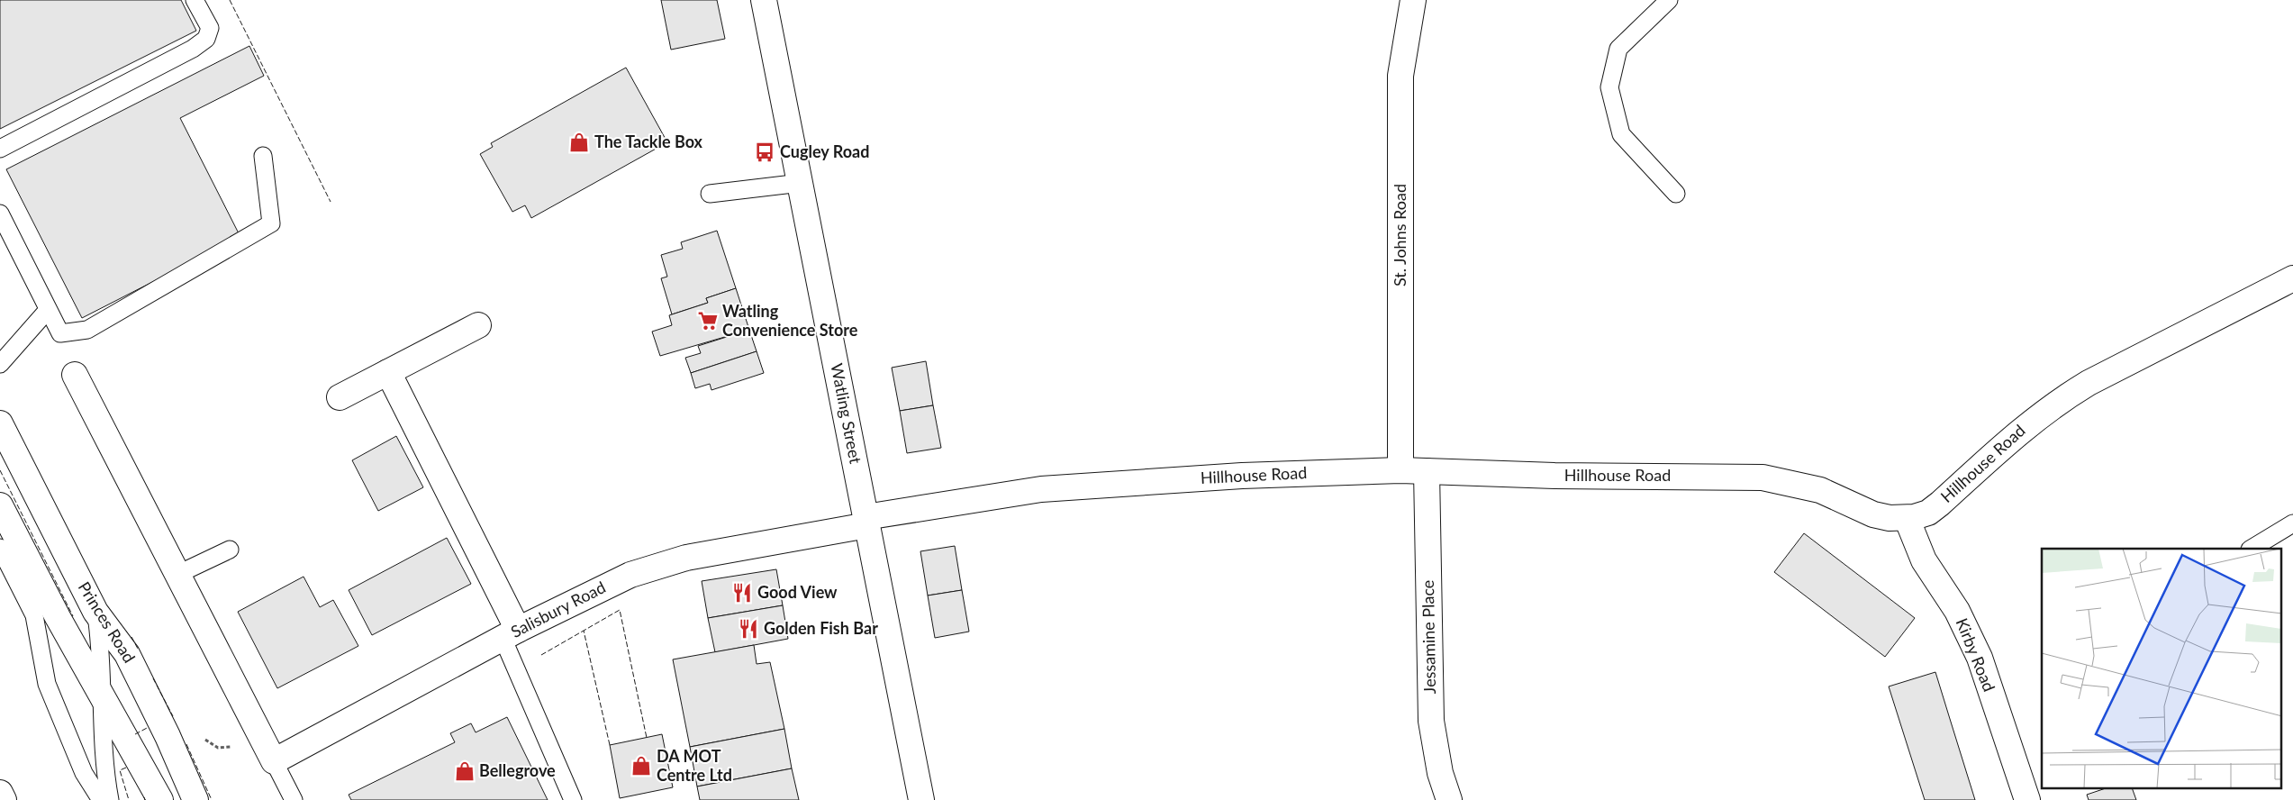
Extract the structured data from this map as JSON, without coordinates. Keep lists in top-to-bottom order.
{
  "streets": {
    "street": [
      "St. Johns Road",
      "Watling Street",
      "Hillhouse Road",
      "Salisbury Road",
      "Princes Road",
      "Jessamine Place",
      "Kirby Road"
    ]
  },
  "crossings": [
    ["St. Johns Road", "Hillhouse Road"],
    ["Watling Street", "Hillhouse Road"],
    ["Watling Street", "Salisbury Road"],
    ["Hillhouse Road", "Salisbury Road"],
    ["Hillhouse Road", "Jessamine Place"],
    ["Hillhouse Road", "Kirby Road"]
  ],
  "places": {
    "shop": ["The Tackle Box", "DA MOT Centre Ltd", "Bellegrove"],
    "bus stop": ["Cugley Road"],
    "supermarket": ["Watling Convenience Store"],
    "restaurant": ["Good View", "Golden Fish Bar"]
  }
}
